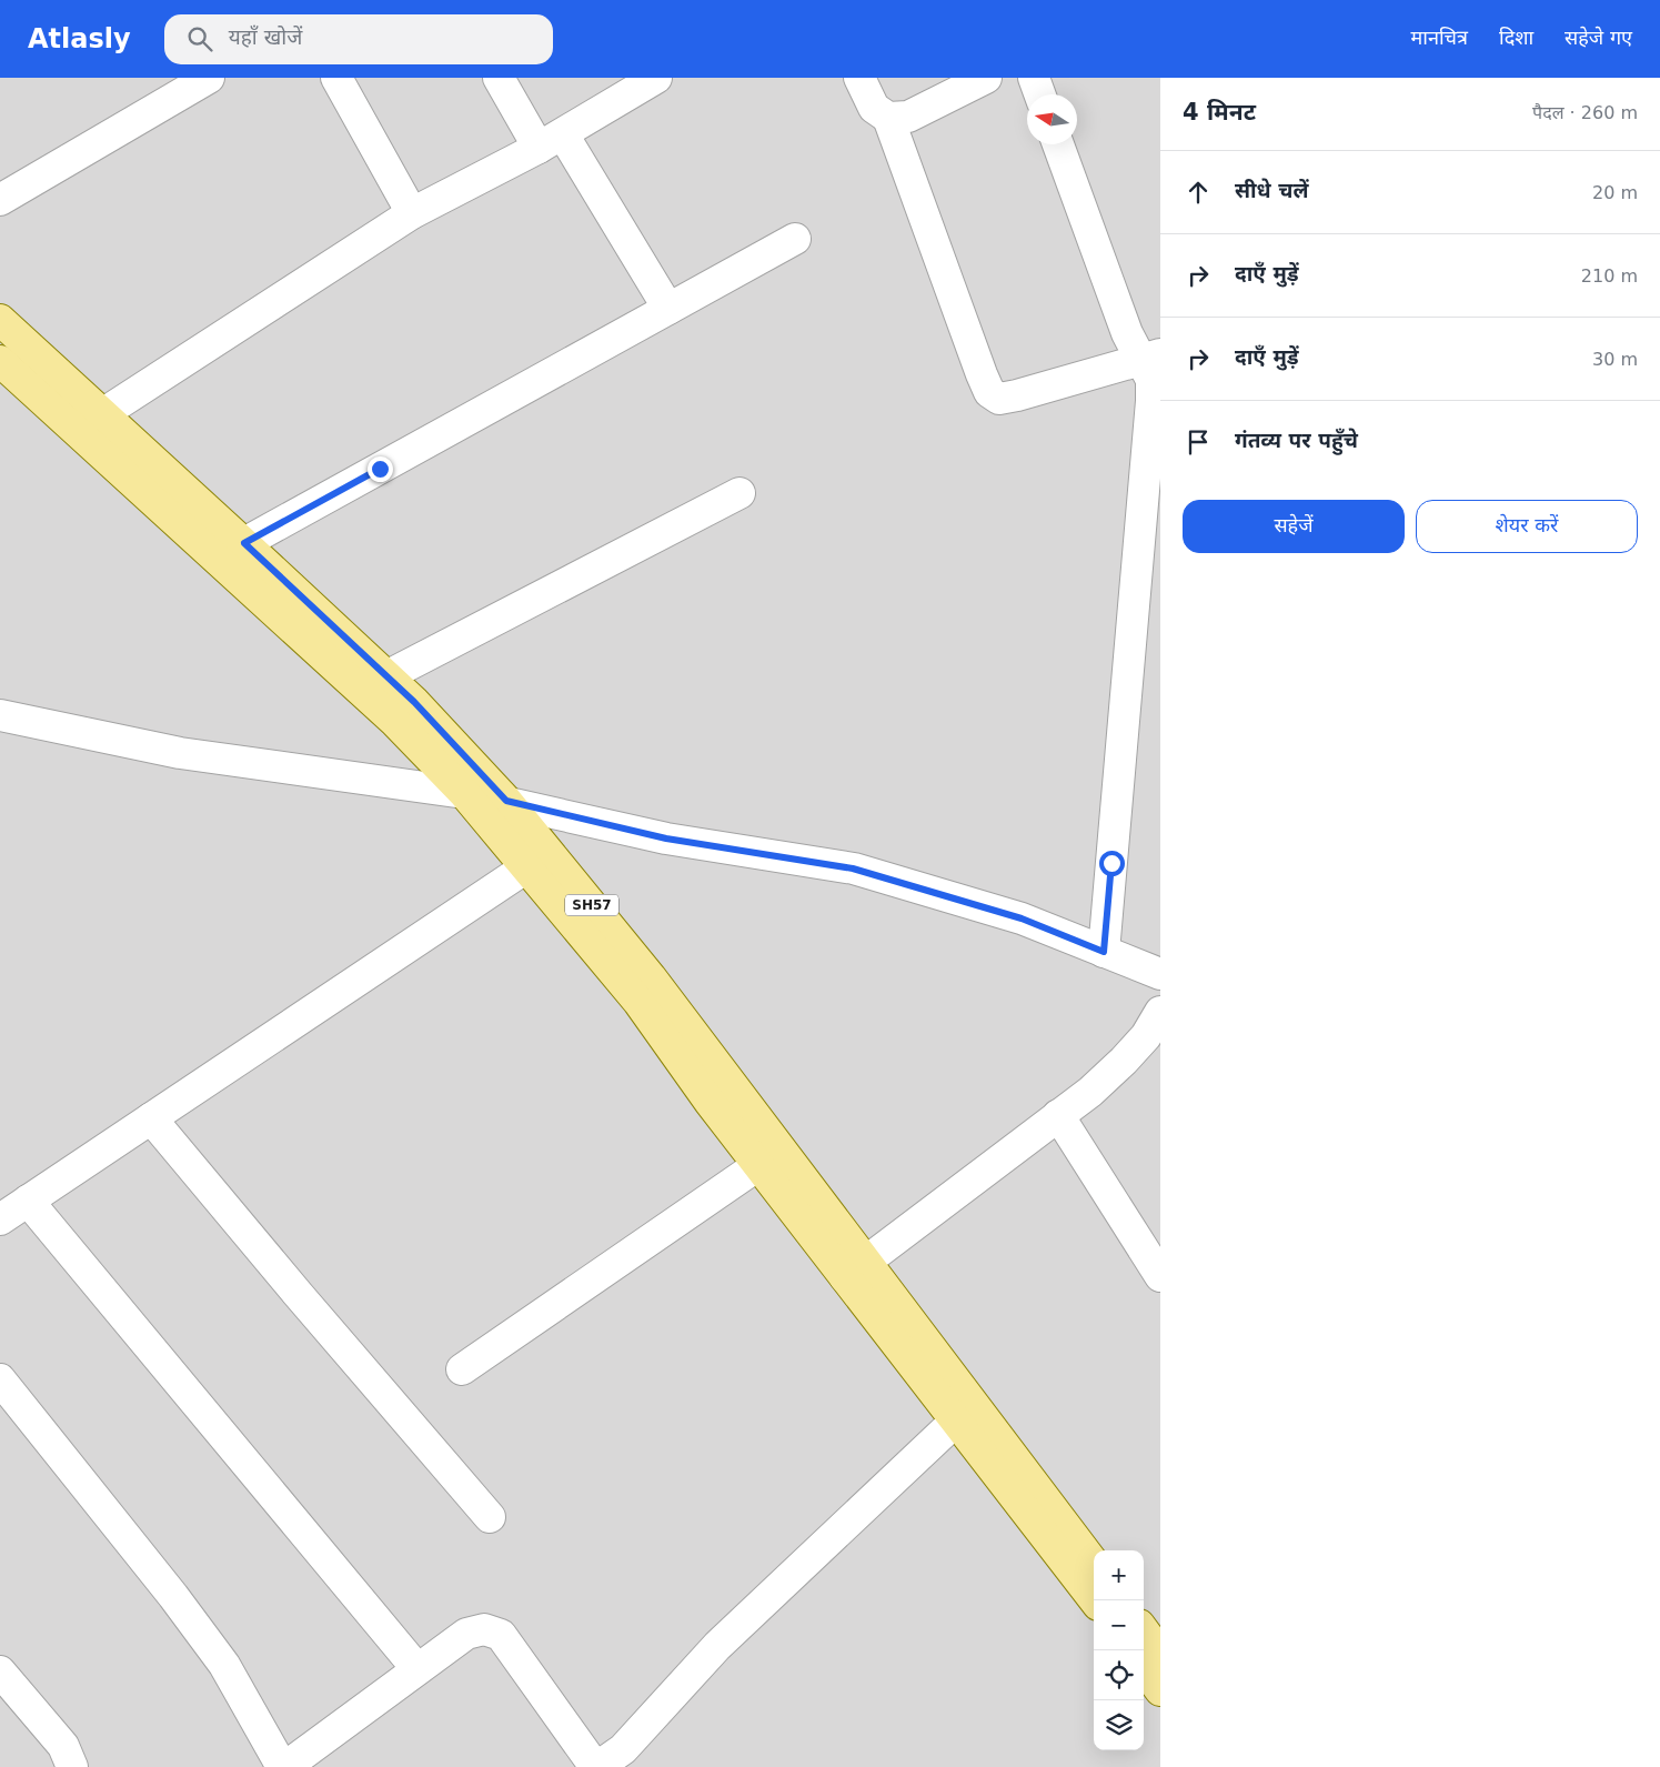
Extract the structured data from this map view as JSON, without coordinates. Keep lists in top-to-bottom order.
{
  "streets": {
    "main road": ["SH57"]
  },
  "north": "left",
  "page": {
    "header": "Atlasly",
    "search": "यहाँ खोजें",
    "nav": ["मानचित्र", "दिशा", "सहेजे गए"],
    "heading": ["4 मिनट", "पैदल · 260 m"],
    "list": [
      ["सीधे चलें", "20 m"],
      ["दाएँ मुड़ें", "210 m"],
      ["दाएँ मुड़ें", "30 m"],
      "गंतव्य पर पहुँचे"
    ],
    "buttons": ["सहेजें", "शेयर करें"],
    "map_buttons": ["+", "−"]
  }
}
